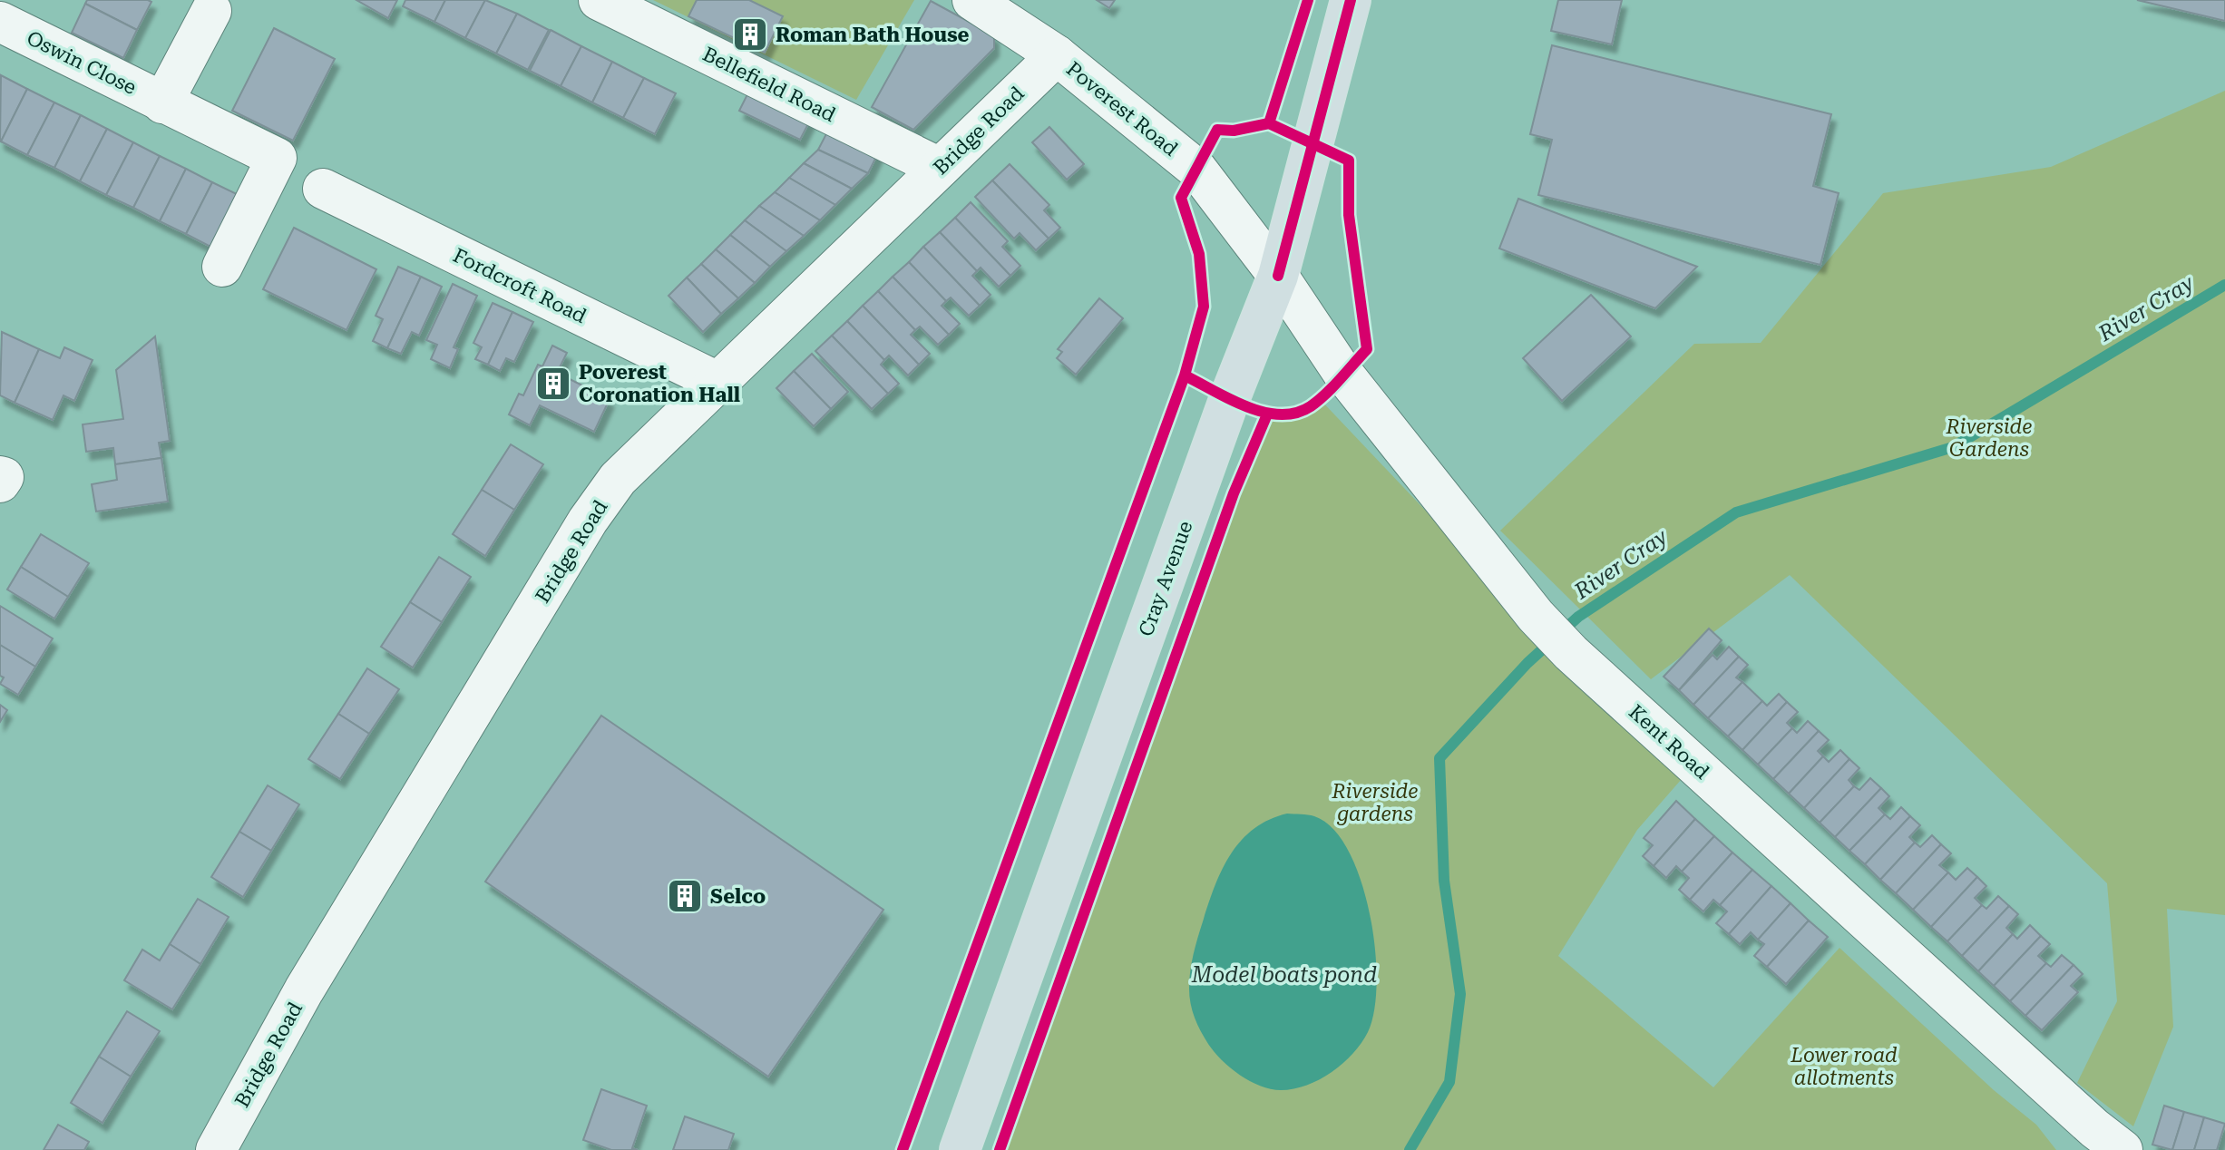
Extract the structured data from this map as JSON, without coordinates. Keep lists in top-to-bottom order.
{
  "streets": {
    "main road": ["Cray Avenue"],
    "street": [
      "Oswin Close",
      "Bellefield Road",
      "Poverest Road",
      "Bridge Road",
      "Fordcroft Road",
      "Kent Road"
    ]
  },
  "crossings": [
    ["Bellefield Road", "Bridge Road"],
    ["Poverest Road", "Bridge Road"],
    ["Poverest Road", "Cray Avenue"],
    ["Poverest Road", "Kent Road"],
    ["Bridge Road", "Fordcroft Road"],
    ["Cray Avenue", "Kent Road"]
  ],
  "water": ["River Cray", "Model boats pond"],
  "parks": ["Riverside Gardens", "Riverside gardens", "Lower road allotments"],
  "places": {
    "building": ["Roman Bath House", "Poverest Coronation Hall", "Selco"]
  }
}
